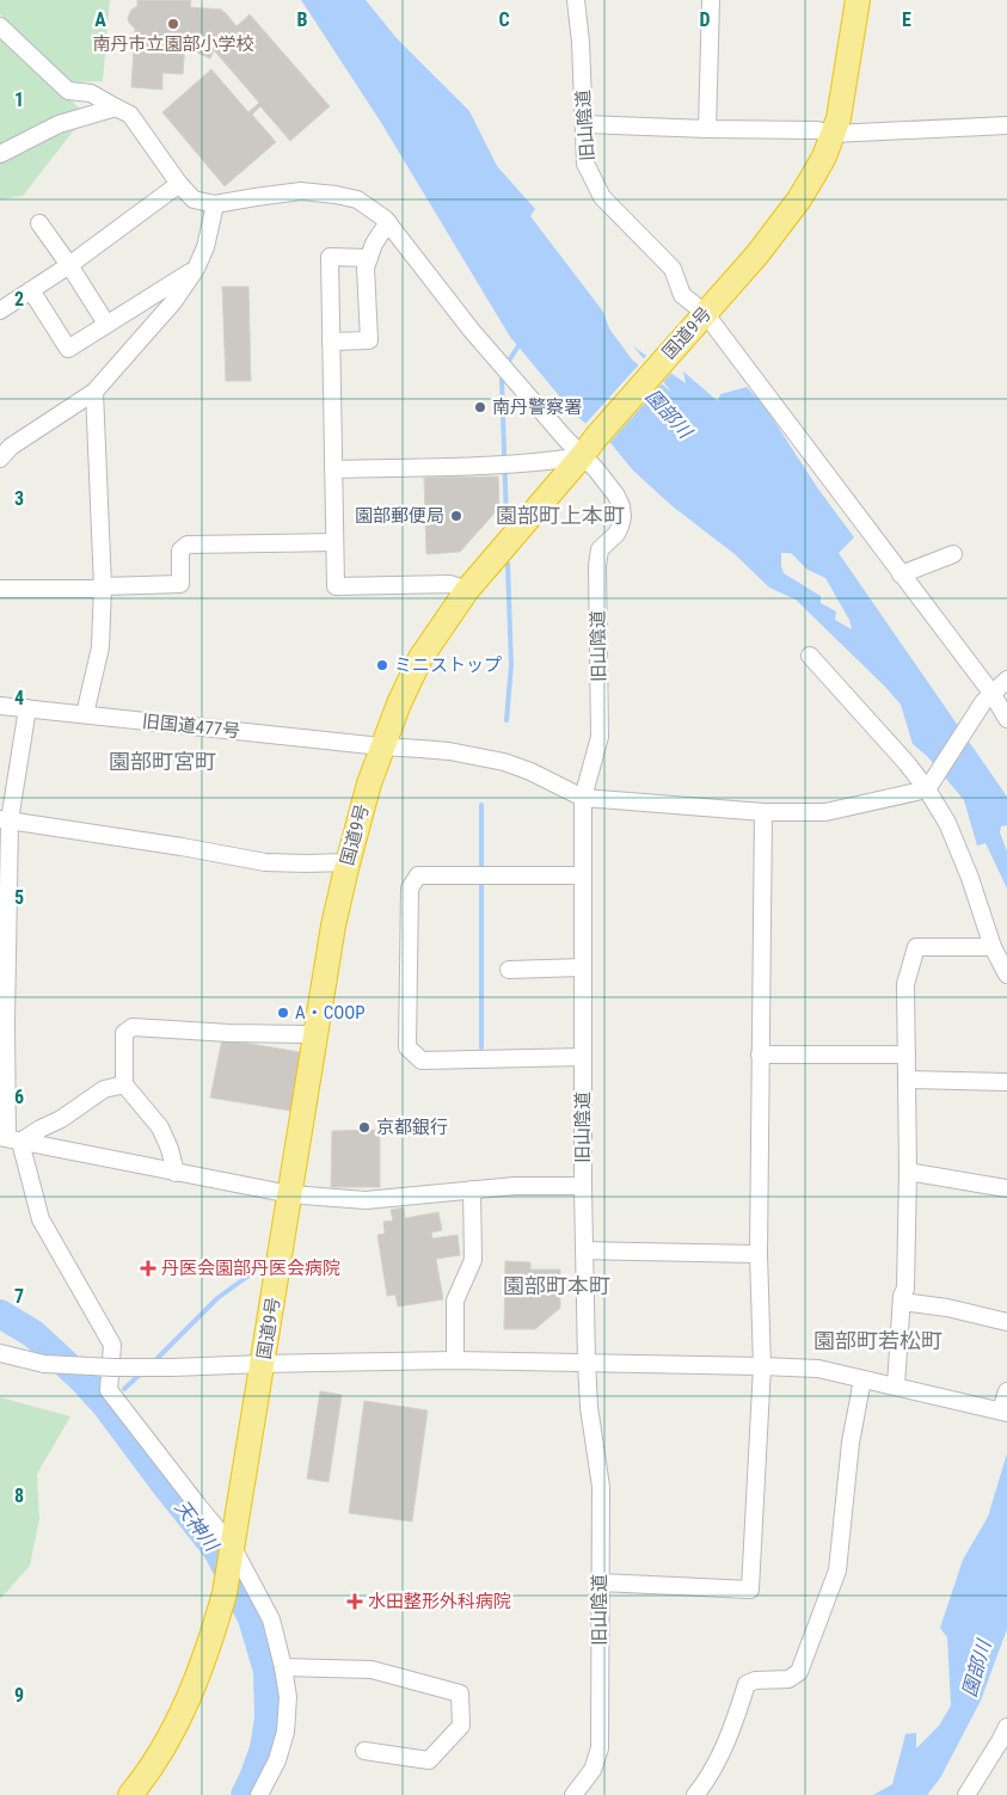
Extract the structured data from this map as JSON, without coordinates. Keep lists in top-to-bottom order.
{
  "streets": {
    "highway": ["国道9号"],
    "street": ["旧山陰道", "旧国道477号"]
  },
  "crossings": [
    ["旧山陰道", "国道9号"],
    ["旧山陰道", "旧国道477号"],
    ["国道9号", "旧国道477号"]
  ],
  "districts": [
    "園部町上本町",
    "園部町宮町",
    "園部町本町",
    "園部町若松町"
  ],
  "water": ["園部川", "天神川"],
  "places": {
    "other": [
      "南丹市立園部小学校",
      "南丹警察署",
      "園部郵便局",
      "ミニストップ",
      "A・COOP",
      "京都銀行"
    ],
    "health": ["丹医会園部丹医会病院", "水田整形外科病院"]
  },
  "grid": {
    "columns": [
      "A",
      "B",
      "C",
      "D",
      "E"
    ],
    "rows": [
      "1",
      "2",
      "3",
      "4",
      "5",
      "6",
      "7",
      "8",
      "9"
    ]
  }
}
